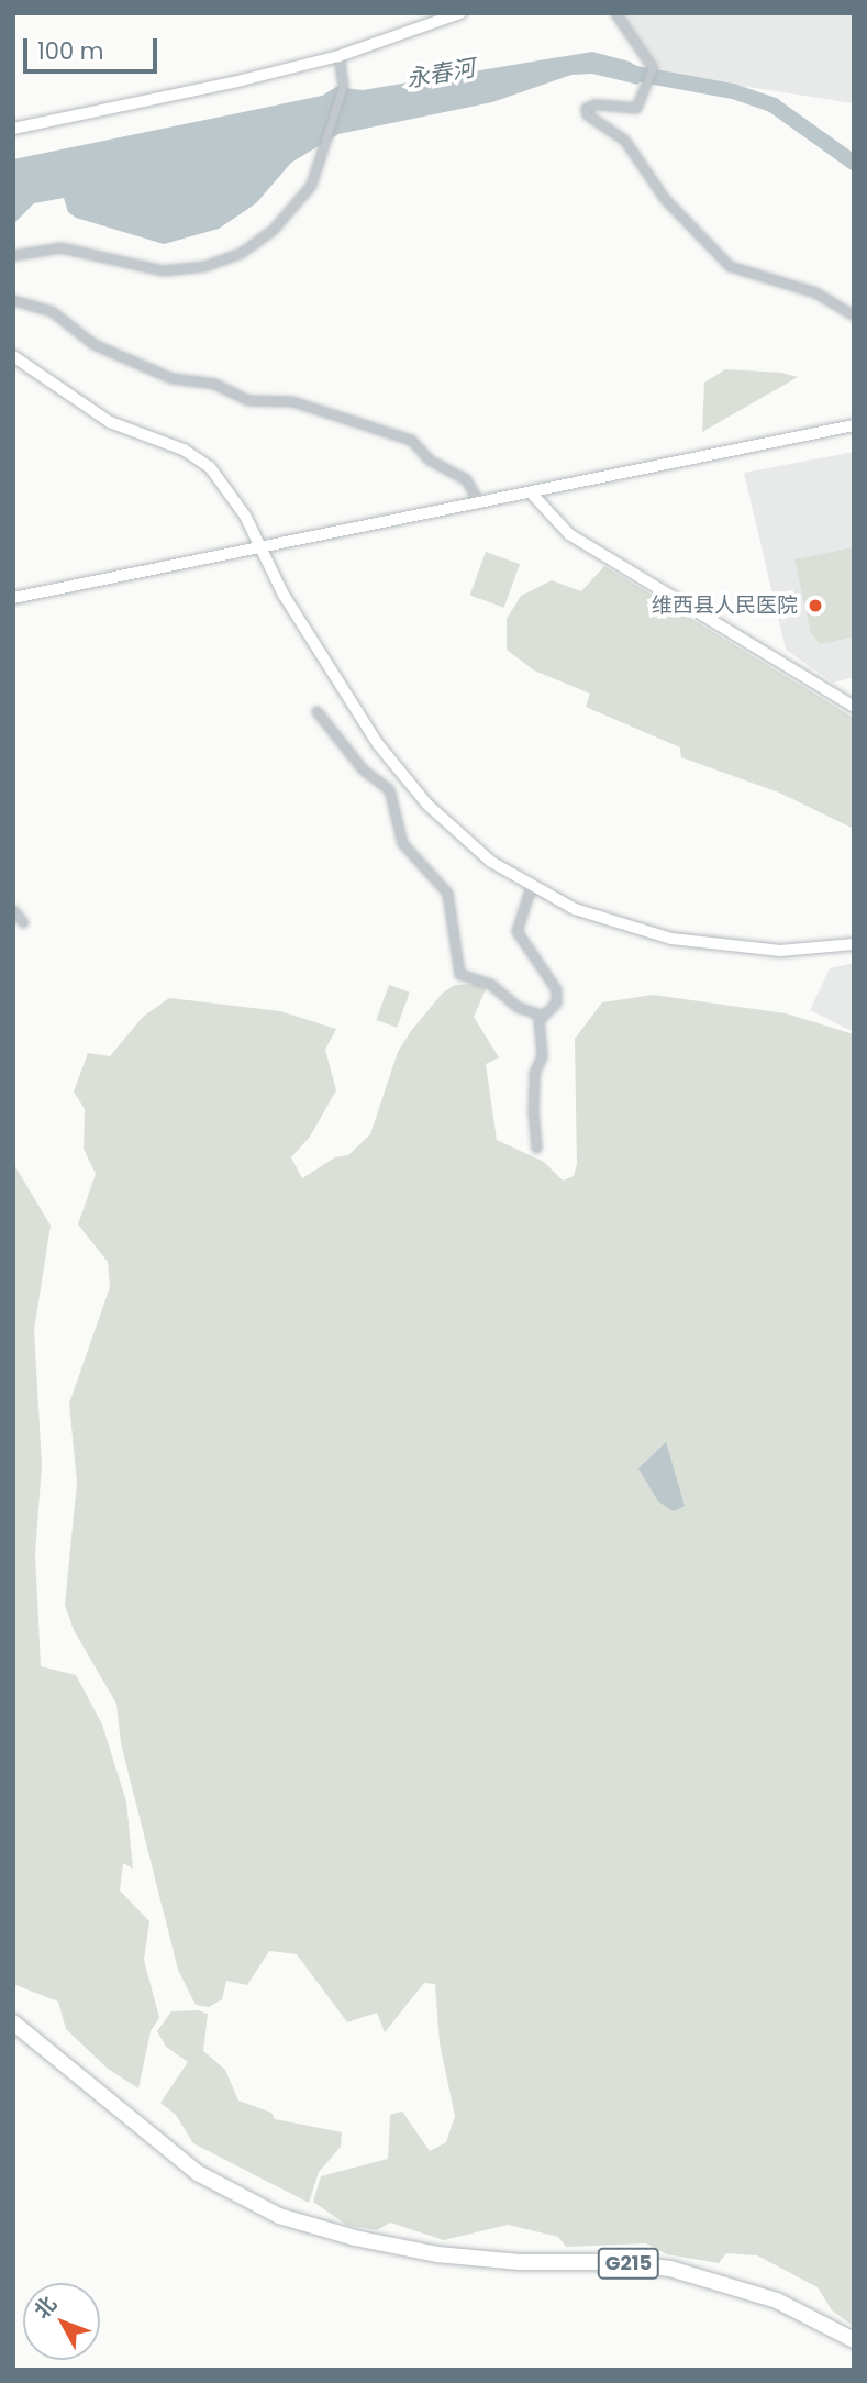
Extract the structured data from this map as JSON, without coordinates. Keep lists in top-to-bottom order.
{
  "streets": {
    "highway": ["G215"]
  },
  "water": ["永春河"],
  "places": ["维西县人民医院"],
  "scale_bar": "100 m",
  "north": "top left"
}
